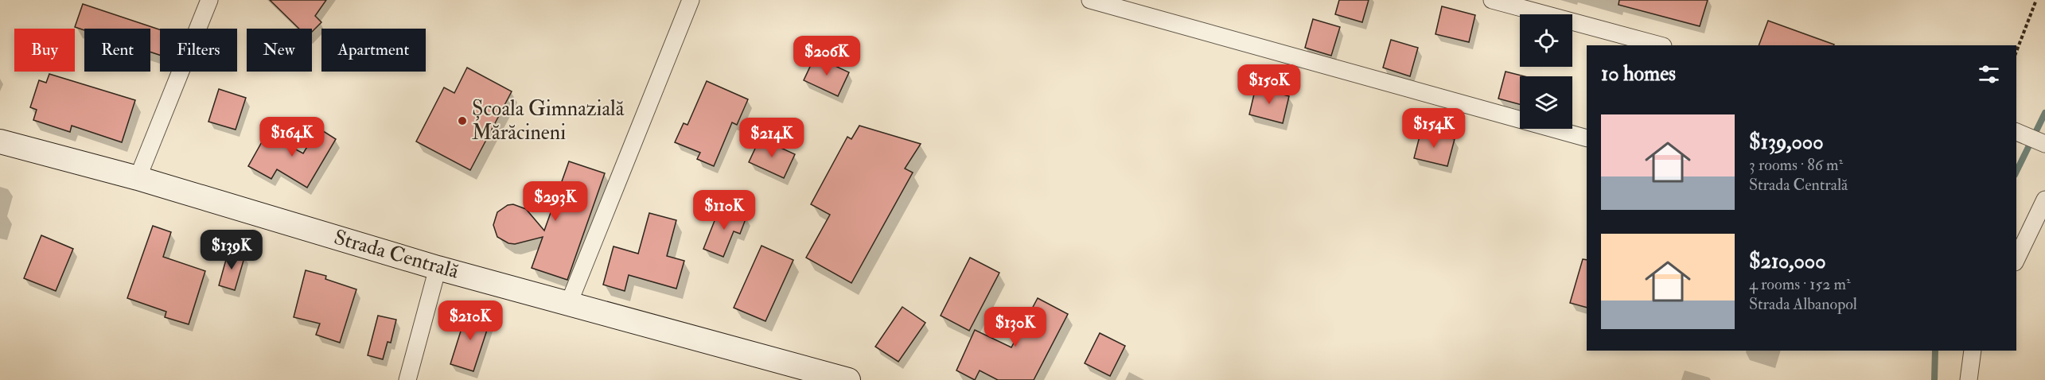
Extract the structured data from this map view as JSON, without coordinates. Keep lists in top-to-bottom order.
{
  "streets": {
    "main road": ["Strada Centrală"]
  },
  "places": ["Școala Gimnazială Mărăcineni"],
  "page": {
    "chip": [
      "Buy",
      "Rent",
      "Filters",
      "New",
      "Apartment"
    ],
    "price": [
      "$206K",
      "$150K",
      "$154K",
      "$164K",
      "$214K",
      "$293K",
      "$110K",
      "$139K",
      "$210K",
      "$130K"
    ],
    "heading": "10 homes",
    "list": [
      {
        "name": "$139,000",
        "note": "3 rooms · 86 m² · Strada Centrală"
      },
      {
        "name": "$210,000",
        "note": "4 rooms · 152 m² · Strada Albanopol"
      }
    ]
  }
}
